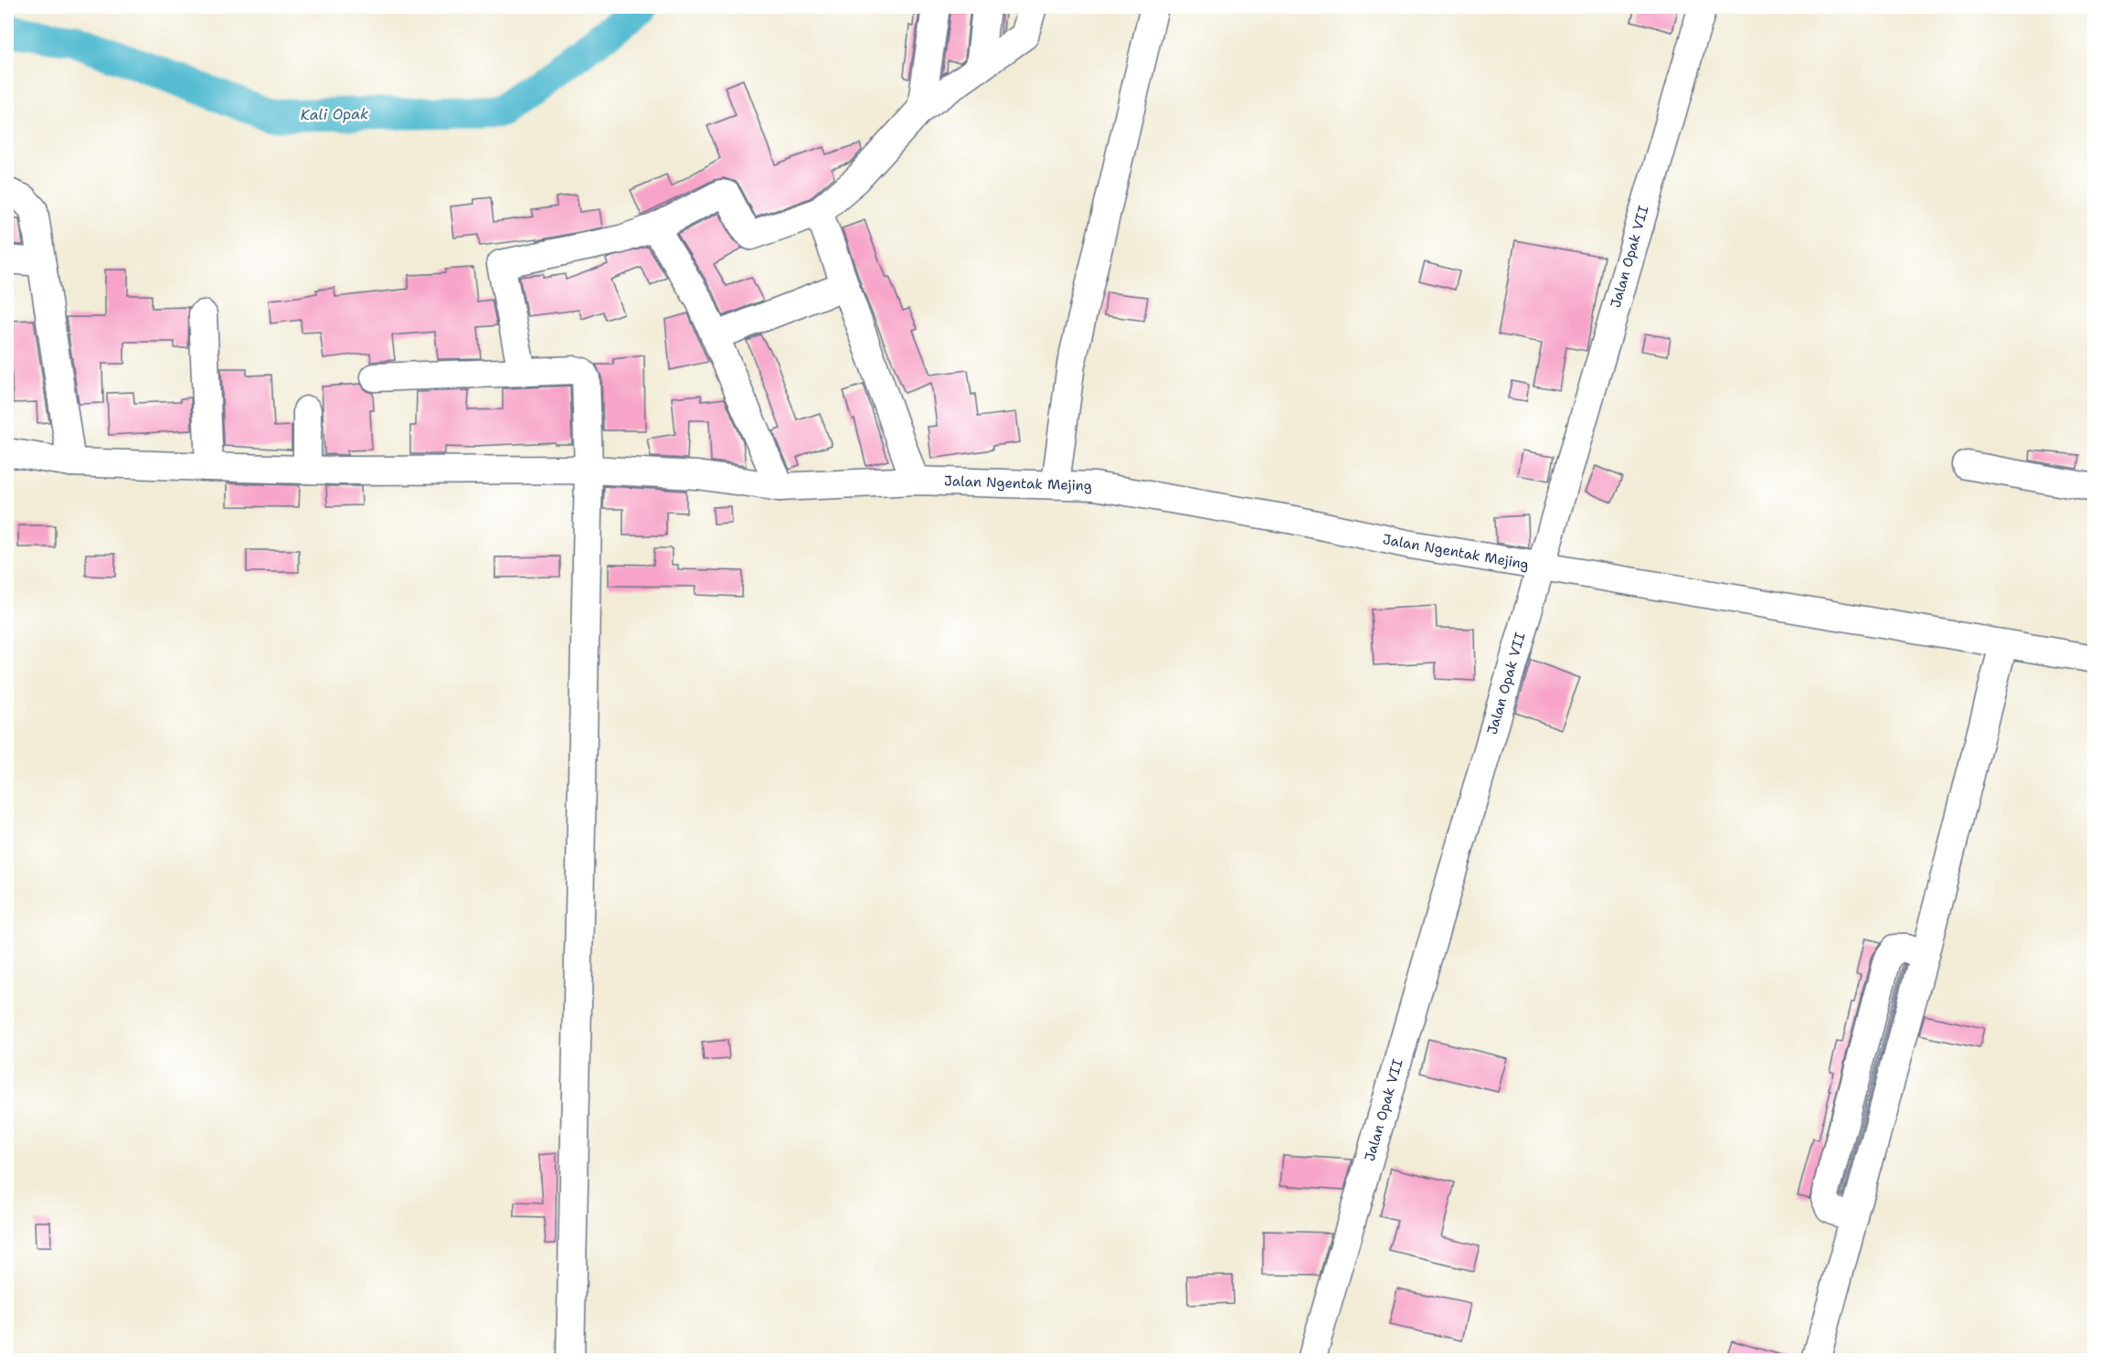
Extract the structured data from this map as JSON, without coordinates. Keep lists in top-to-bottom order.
{
  "streets": {
    "street": ["Jalan Opak VII", "Jalan Ngentak Mejing"]
  },
  "crossings": [
    ["Jalan Opak VII", "Jalan Ngentak Mejing"]
  ],
  "water": ["Kali Opak"]
}
